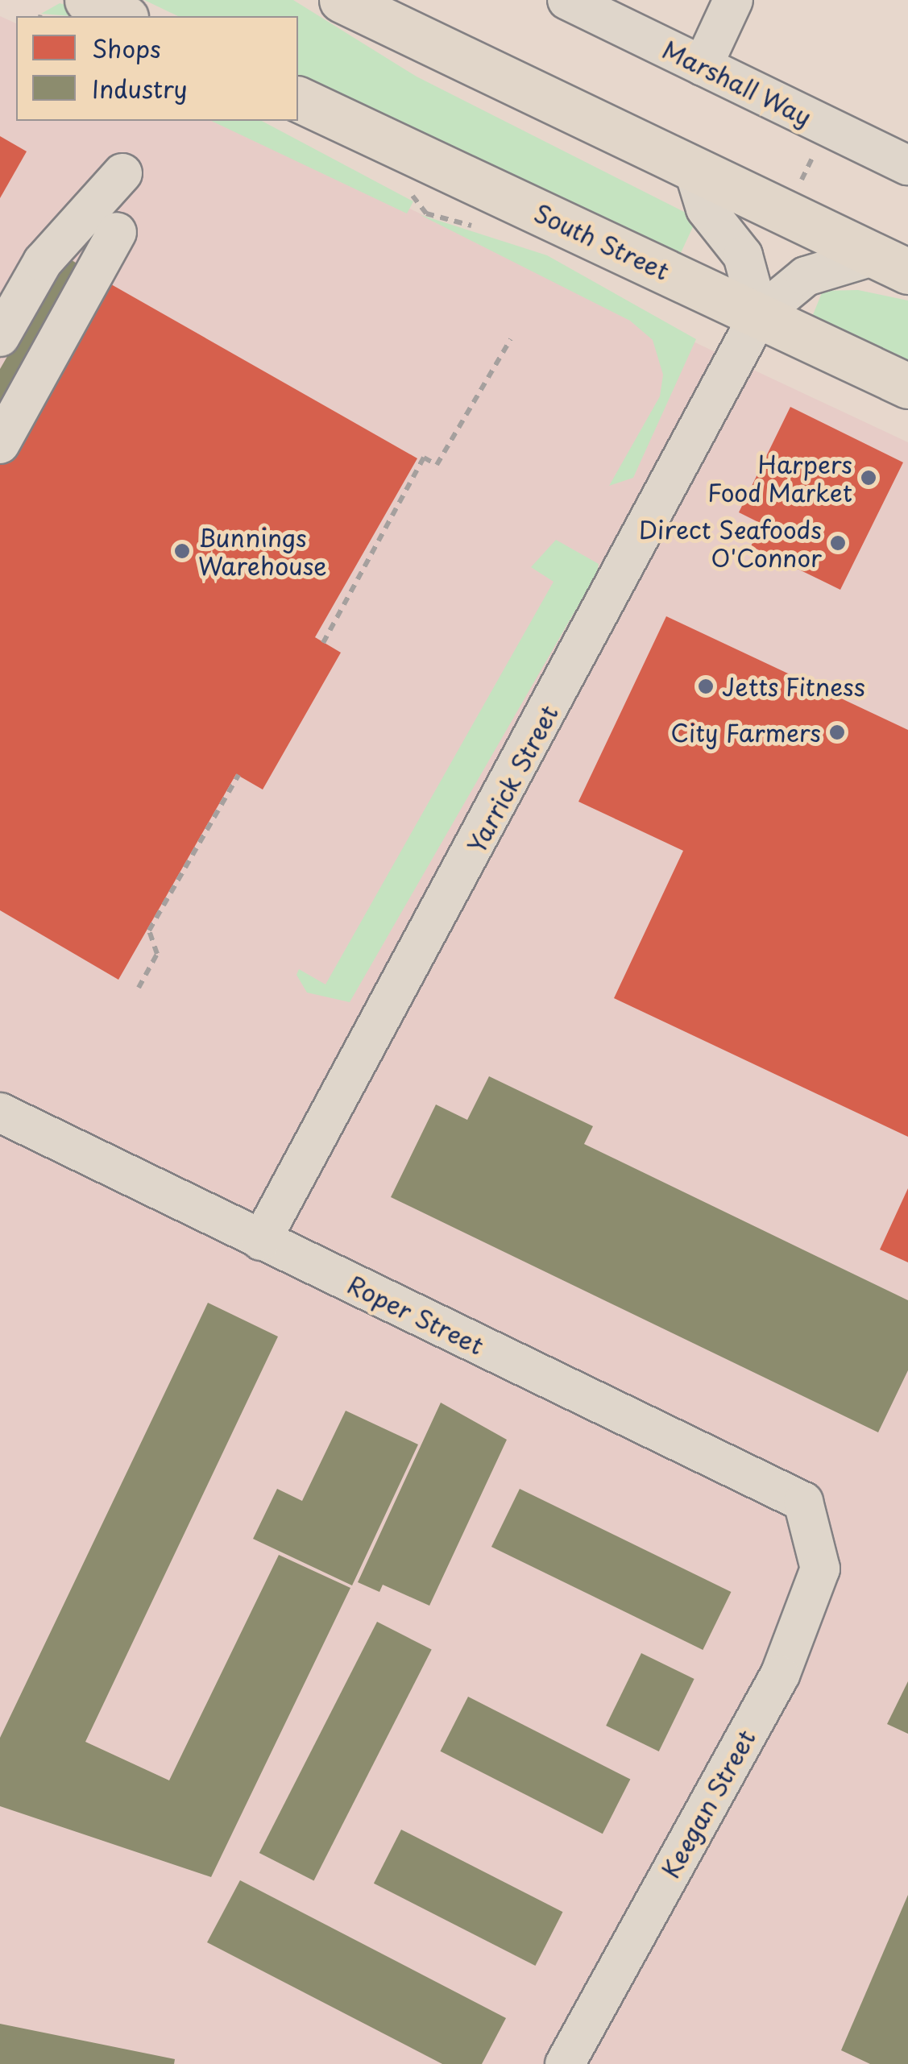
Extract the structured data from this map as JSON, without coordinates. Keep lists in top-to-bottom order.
{
  "streets": {
    "highway": ["South Street"],
    "street": [
      "Marshall Way",
      "Yarrick Street",
      "Roper Street",
      "Keegan Street"
    ]
  },
  "crossings": [
    ["South Street", "Yarrick Street"],
    ["Yarrick Street", "Roper Street"],
    ["Roper Street", "Keegan Street"]
  ],
  "places": [
    "Harpers Food Market",
    "Direct Seafoods O'Connor",
    "Bunnings Warehouse",
    "Jetts Fitness",
    "City Farmers"
  ],
  "legend": ["Shops", "Industry"]
}
